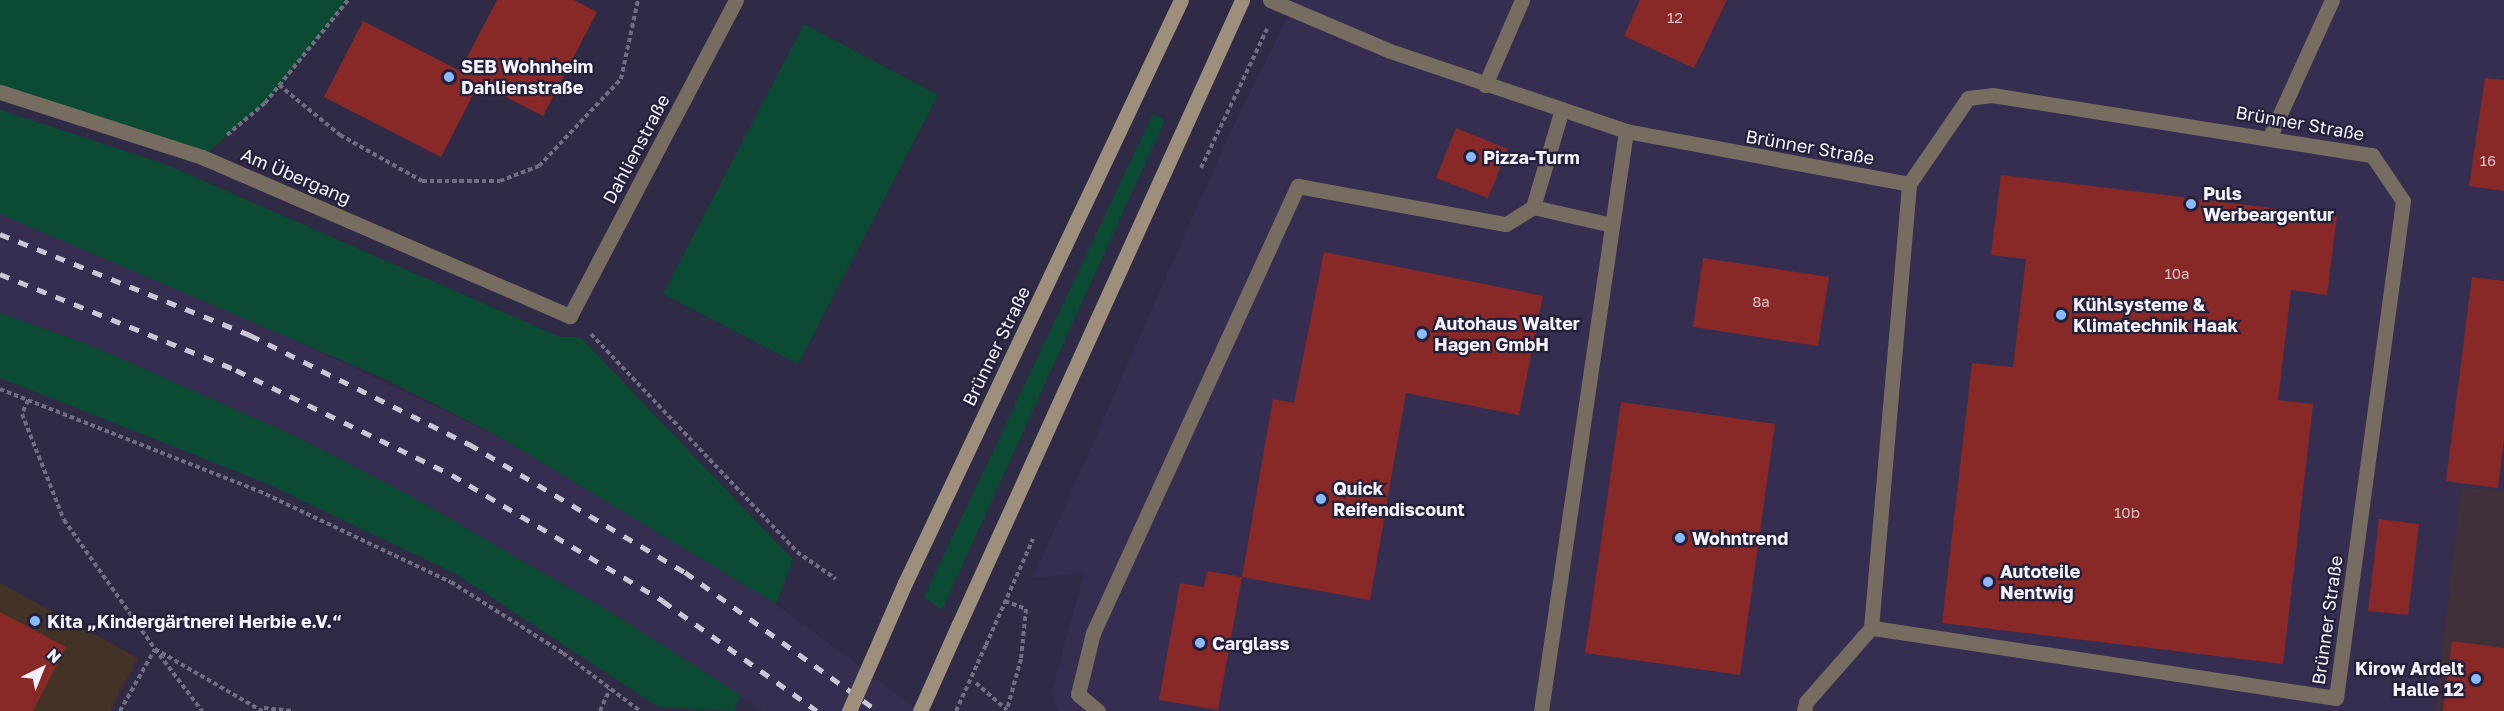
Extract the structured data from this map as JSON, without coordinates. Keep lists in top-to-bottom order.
{
  "streets": {
    "main road": ["Brünner Straße"],
    "street": ["Dahlienstraße", "Am Übergang"]
  },
  "crossings": [
    ["Dahlienstraße", "Am Übergang"]
  ],
  "places": [
    "SEB Wohnheim Dahlienstraße",
    "Pizza-Turm",
    "Puls Werbeargentur",
    "Kühlsysteme & Klimatechnik Haak",
    "Autohaus Walter Hagen GmbH",
    "Quick Reifendiscount",
    "Wohntrend",
    "Autoteile Nentwig",
    "Kita „Kindergärtnerei Herbie e.V.“",
    "Carglass",
    "Kirow Ardelt Halle 12"
  ],
  "house_numbers": [
    "12",
    "16",
    "10a",
    "8a",
    "10b"
  ],
  "north": "top right"
}
